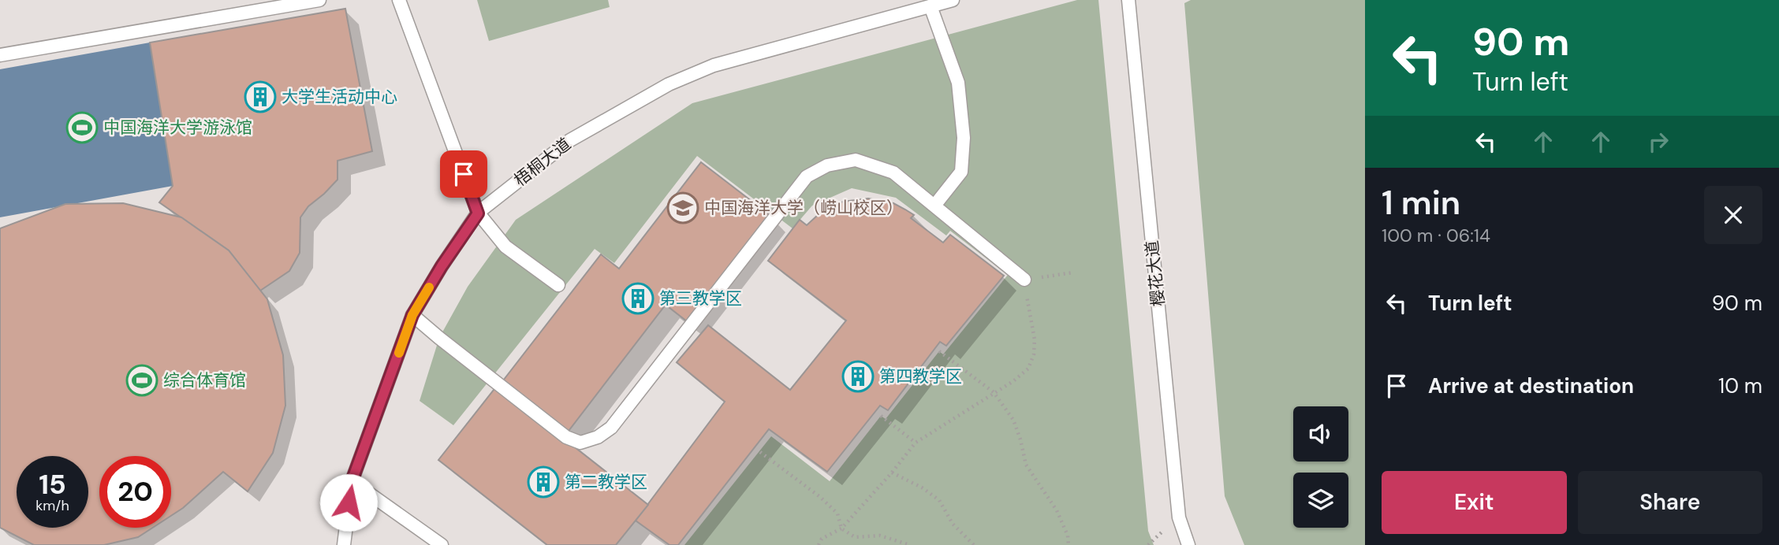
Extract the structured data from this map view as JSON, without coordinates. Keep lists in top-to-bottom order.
{
  "streets": {
    "lane": ["梧桐大道", "樱花大道"]
  },
  "places": {
    "building": [
      "大学生活动中心",
      "第三教学区",
      "第四教学区",
      "第二教学区"
    ],
    "sports": ["中国海洋大学游泳馆", "综合体育馆"],
    "school or university": ["中国海洋大学（崂山校区）"]
  },
  "page": {
    "turn": ["90 m", "Turn left"],
    "heading": ["1 min", "100 m · 06:14"],
    "list": [
      {
        "name": "Turn left",
        "value": "90 m"
      },
      {
        "name": "Arrive at destination",
        "value": "10 m"
      }
    ],
    "speed": "15 km/h",
    "limit": "20",
    "buttons": ["Exit", "Share"]
  }
}
